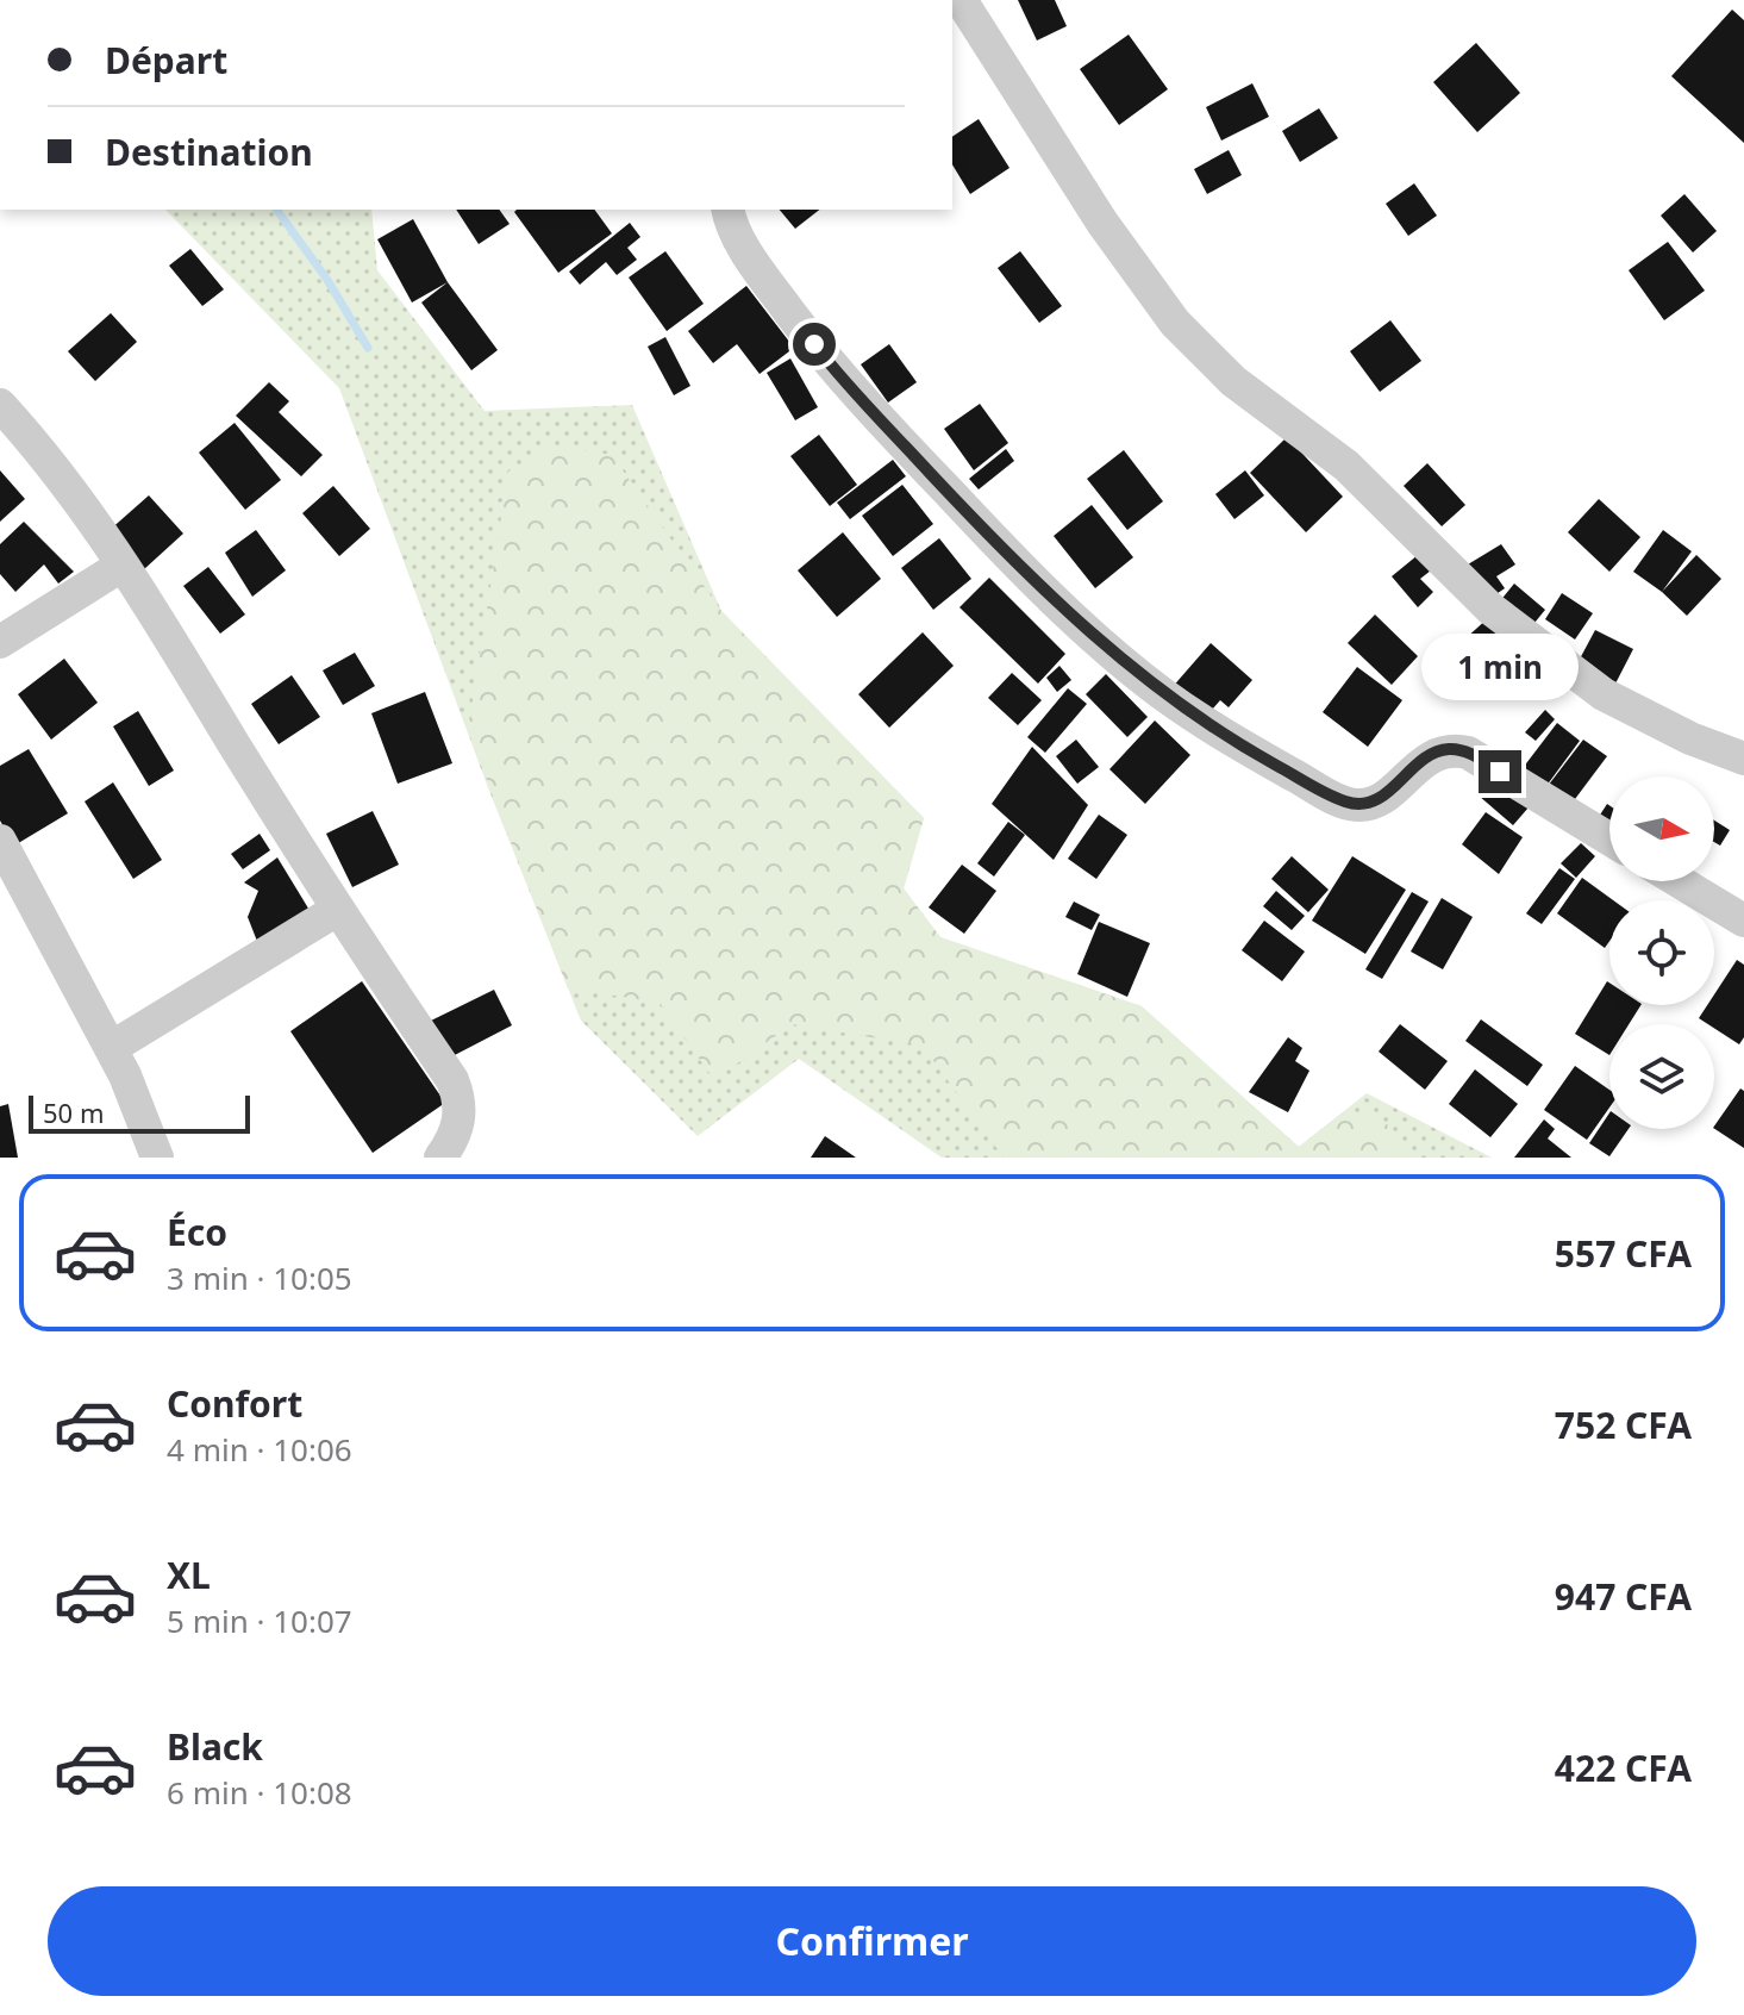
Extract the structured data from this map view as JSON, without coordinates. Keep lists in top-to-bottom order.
{
  "scale_bar": "50 m",
  "north": "right",
  "page": {
    "banner": ["Départ", "Destination"],
    "bubble": "1 min",
    "scale": "50 m",
    "list": [
      {
        "name": "Éco",
        "note": "3 min · 10:05",
        "value": "557 CFA"
      },
      {
        "name": "Confort",
        "note": "4 min · 10:06",
        "value": "752 CFA"
      },
      {
        "name": "XL",
        "note": "5 min · 10:07",
        "value": "947 CFA"
      },
      {
        "name": "Black",
        "note": "6 min · 10:08",
        "value": "422 CFA"
      }
    ],
    "buttons": "Confirmer"
  }
}
